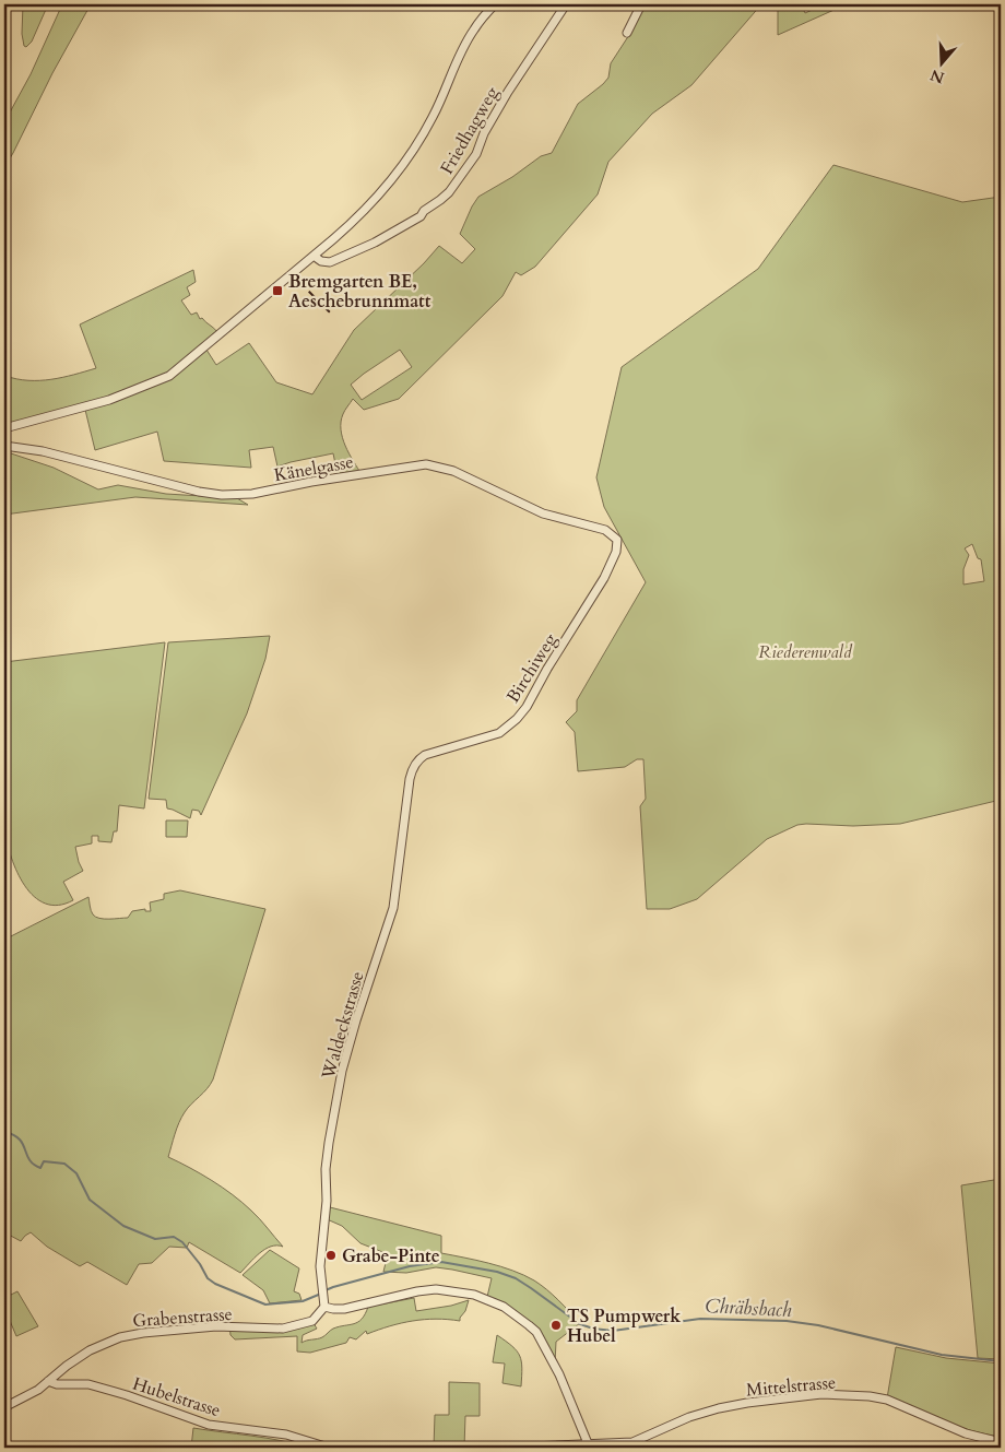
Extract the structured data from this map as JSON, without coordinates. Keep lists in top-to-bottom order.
{
  "streets": {
    "street": [
      "Friedhagweg",
      "Känelgasse",
      "Birchiweg",
      "Waldeckstrasse",
      "Grabenstrasse",
      "Mittelstrasse",
      "Hubelstrasse"
    ]
  },
  "crossings": [
    ["Känelgasse", "Birchiweg"],
    ["Birchiweg", "Waldeckstrasse"],
    ["Waldeckstrasse", "Grabenstrasse"],
    ["Grabenstrasse", "Hubelstrasse"]
  ],
  "water": ["Chräbsbach"],
  "parks": ["Riederenwald"],
  "places": {
    "transit": ["Bremgarten BE, Aeschebrunnmatt"],
    "other": ["Grabe-Pinte", "TS Pumpwerk Hubel"]
  },
  "north": "bottom"
}
